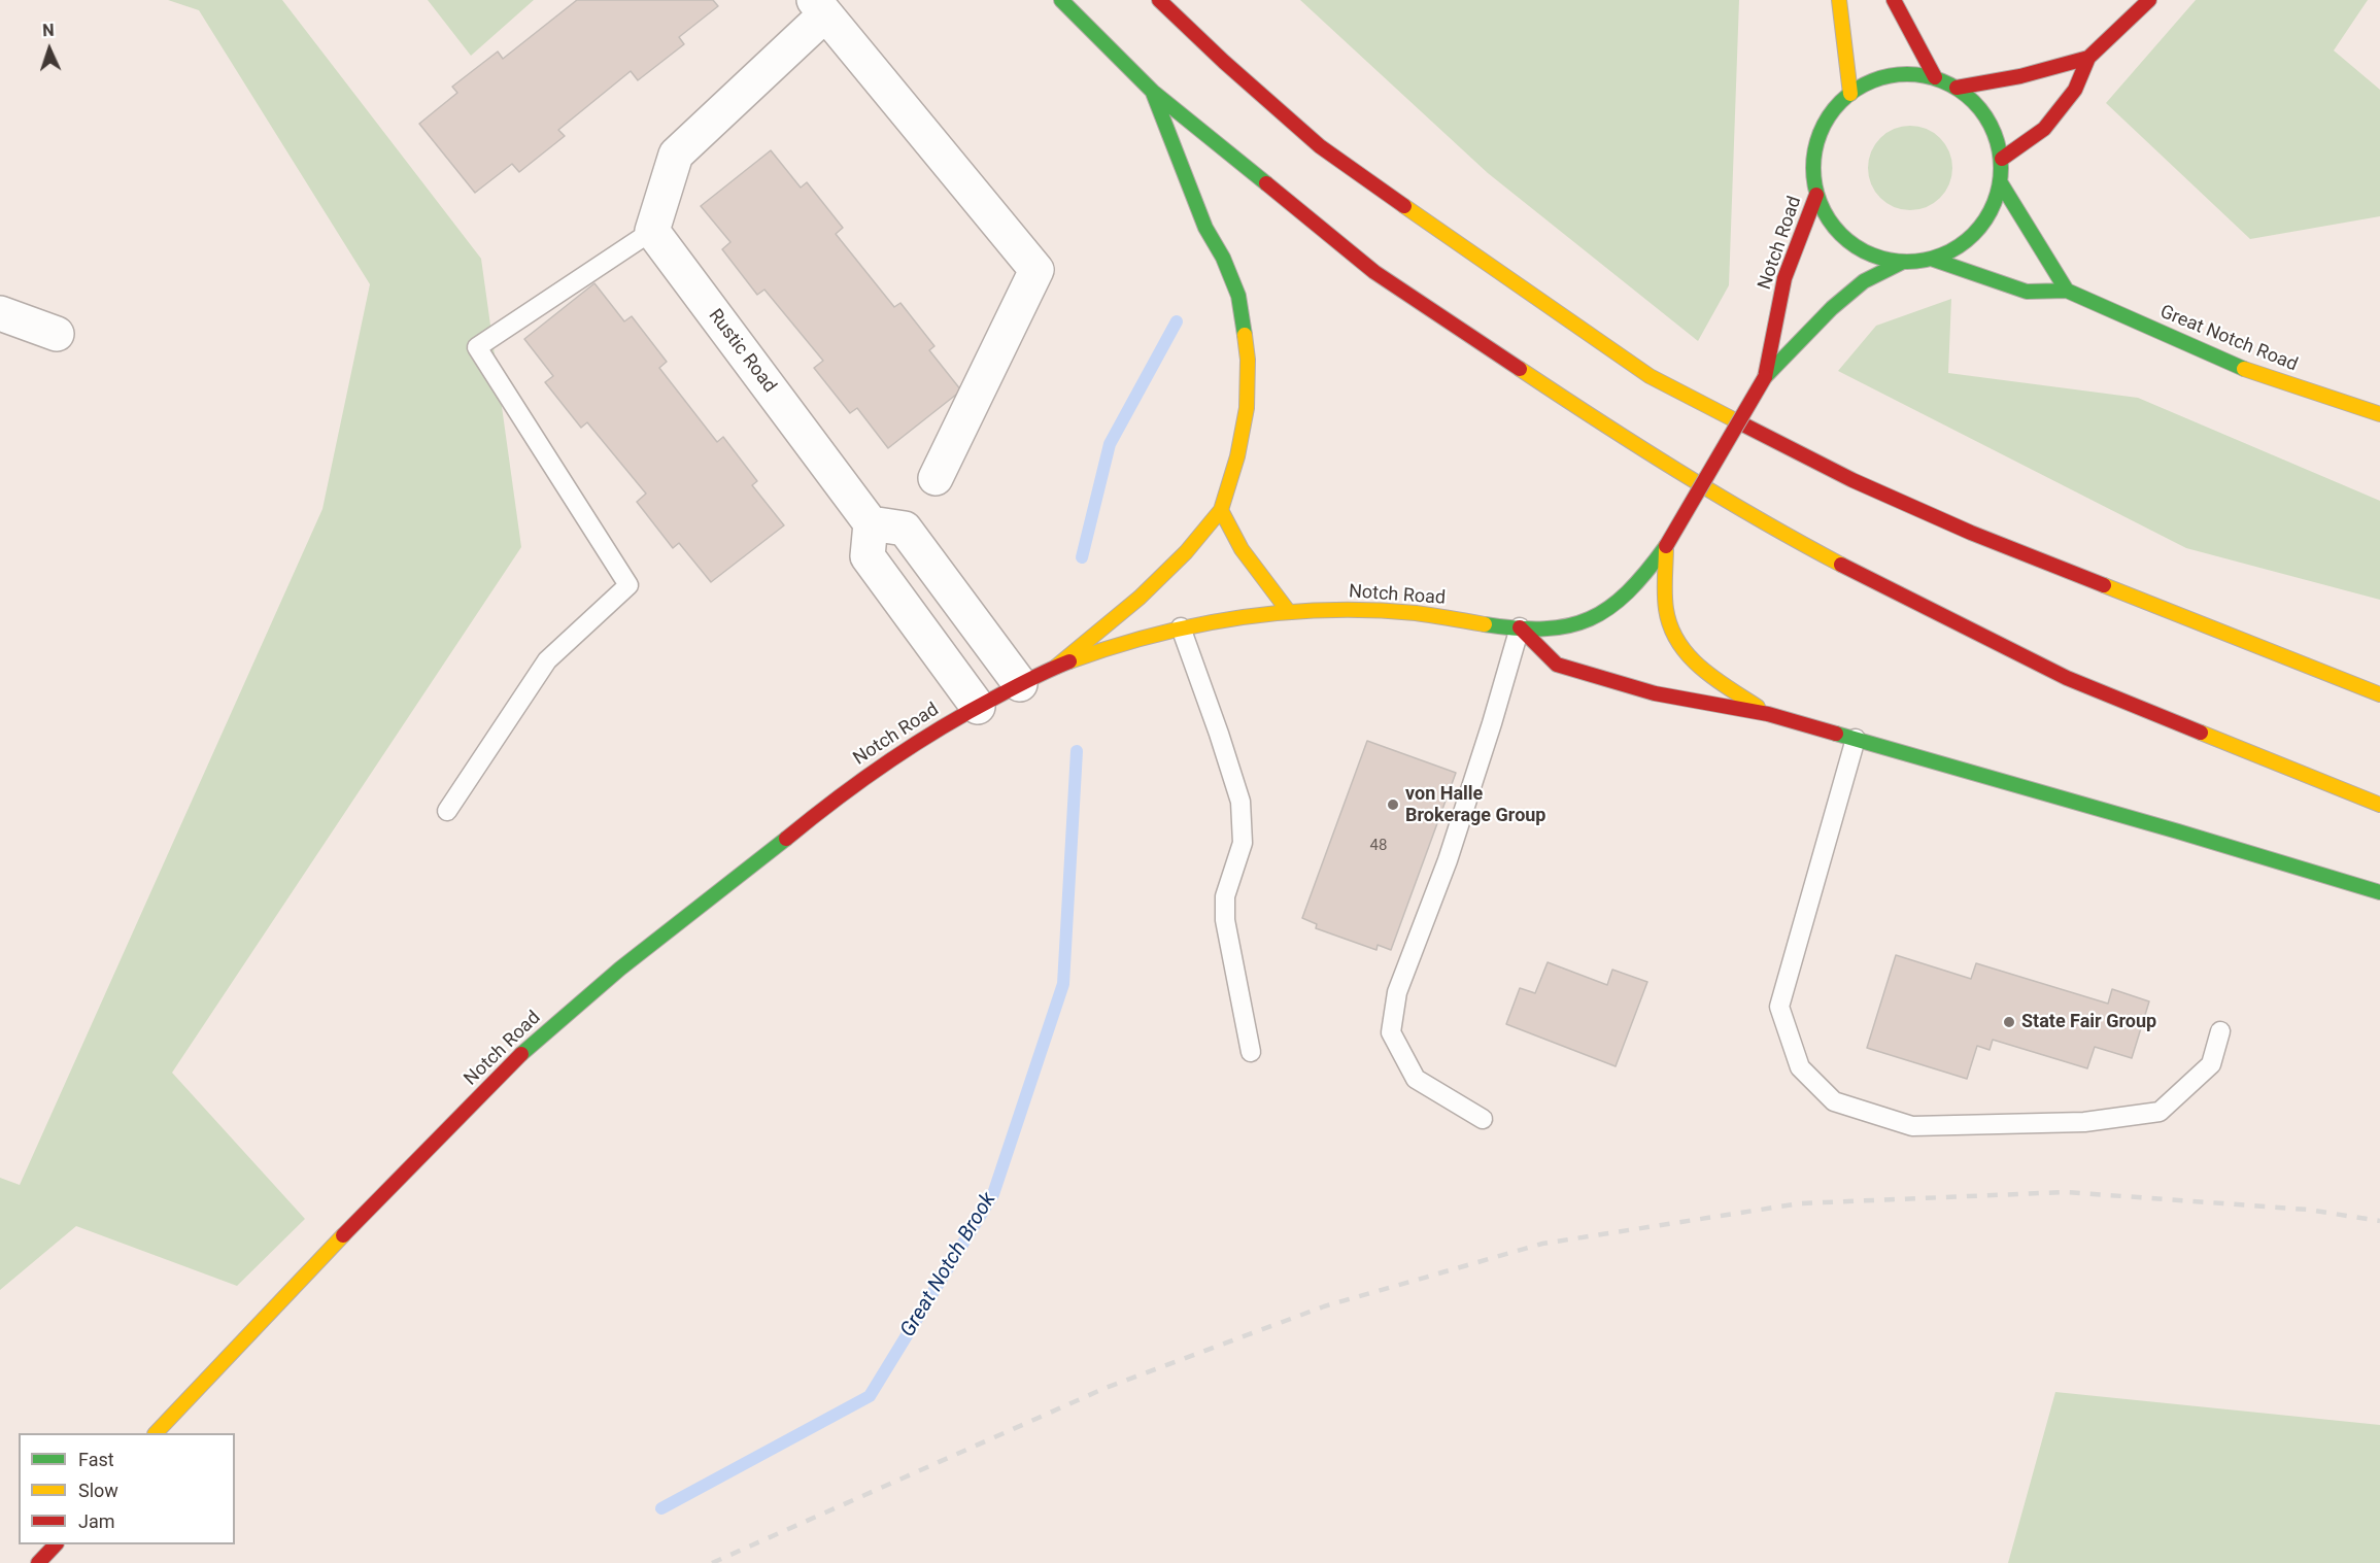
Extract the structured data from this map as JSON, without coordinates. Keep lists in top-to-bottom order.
{
  "streets": {
    "main road": ["Notch Road", "Great Notch Road"],
    "street": ["Rustic Road"]
  },
  "crossings": [
    ["Notch Road", "Great Notch Road"]
  ],
  "water": ["Great Notch Brook"],
  "places": ["von Halle Brokerage Group", "State Fair Group"],
  "house_numbers": ["48"],
  "legend": ["Fast", "Slow", "Jam"],
  "north": "top"
}
